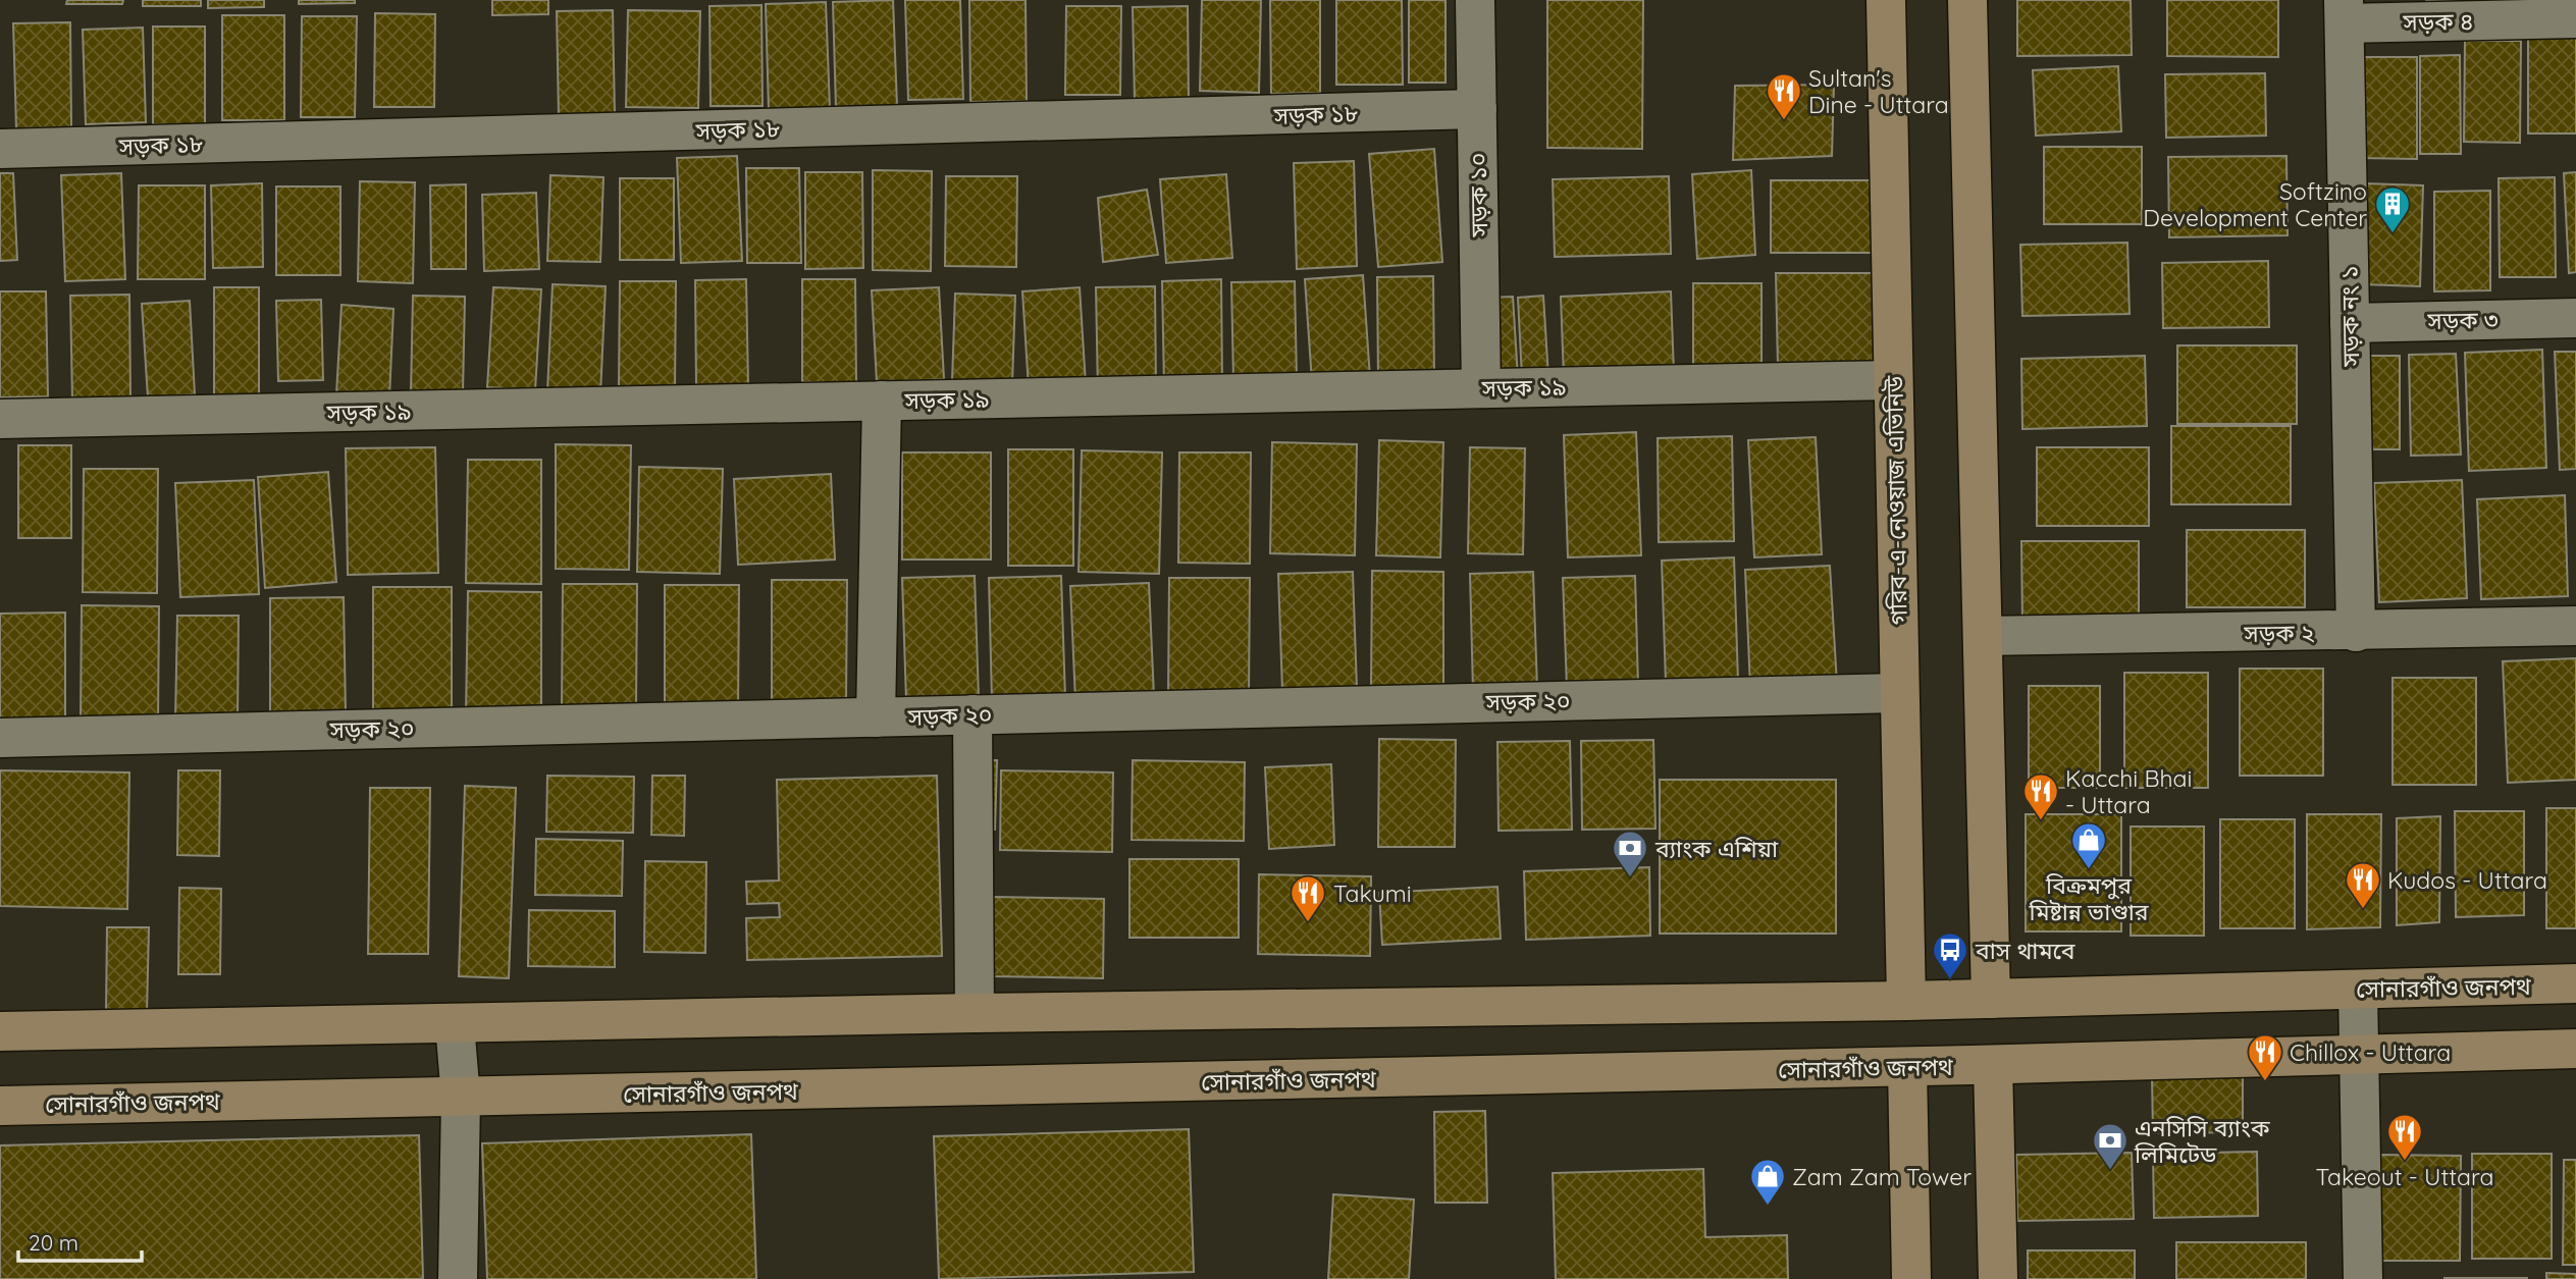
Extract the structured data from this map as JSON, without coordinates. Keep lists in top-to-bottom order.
{
  "streets": {
    "main road": ["গরিব-এ-নেওয়াজ এভিনিউ", "সোনারগাঁও জনপথ"],
    "street": [
      "সড়ক ৪",
      "সড়ক ১৮",
      "সড়ক ১০",
      "সড়ক নং ১",
      "সড়ক ৩",
      "সড়ক ১৯",
      "সড়ক ২",
      "সড়ক ২০"
    ]
  },
  "crossings": [
    ["সড়ক ৪", "সড়ক নং ১"],
    ["সড়ক ১৮", "সড়ক ১০"],
    ["সড়ক ১০", "সড়ক ১৯"],
    ["সড়ক নং ১", "সড়ক ৩"],
    ["সড়ক নং ১", "সড়ক ২"],
    ["সড়ক ১৯", "গরিব-এ-নেওয়াজ এভিনিউ"],
    ["গরিব-এ-নেওয়াজ এভিনিউ", "সড়ক ২০"],
    ["গরিব-এ-নেওয়াজ এভিনিউ", "সোনারগাঁও জনপথ"]
  ],
  "places": {
    "restaurant": [
      "Sultan's Dine - Uttara",
      "Kacchi Bhai - Uttara",
      "Kudos - Uttara",
      "Takumi",
      "Chillox - Uttara",
      "Takeout - Uttara"
    ],
    "building": ["Softzino Development Center"],
    "shop": ["বিক্রমপুর মিষ্টান্ন ভাণ্ডার", "Zam Zam Tower"],
    "bank": ["ব্যাংক এশিয়া", "এনসিসি ব্যাংক লিমিটেড"],
    "bus stop": ["বাস থামবে"]
  },
  "scale_bar": "20 m"
}
